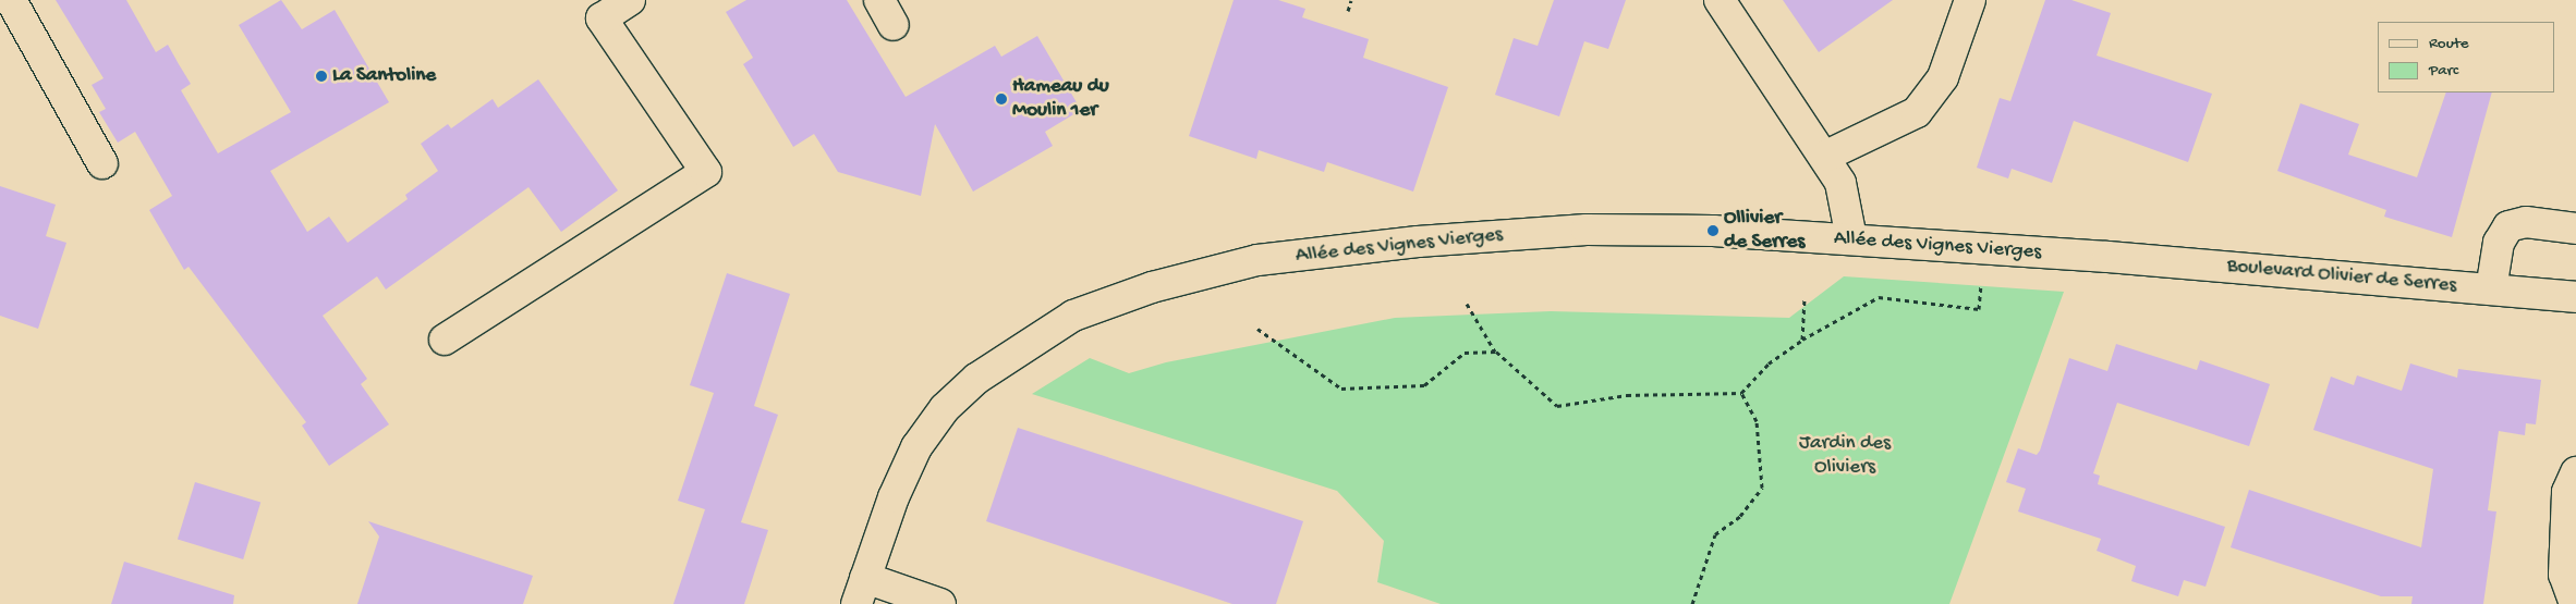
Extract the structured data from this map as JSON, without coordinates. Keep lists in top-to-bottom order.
{
  "streets": {
    "street": ["Allée des Vignes Vierges", "Boulevard Olivier de Serres"]
  },
  "crossings": [
    ["Allée des Vignes Vierges", "Boulevard Olivier de Serres"]
  ],
  "parks": ["Jardin des Oliviers"],
  "places": ["La Santoline", "Hameau du Moulin 1er", "Ollivier de Serres"],
  "legend": ["Route", "Parc"]
}
